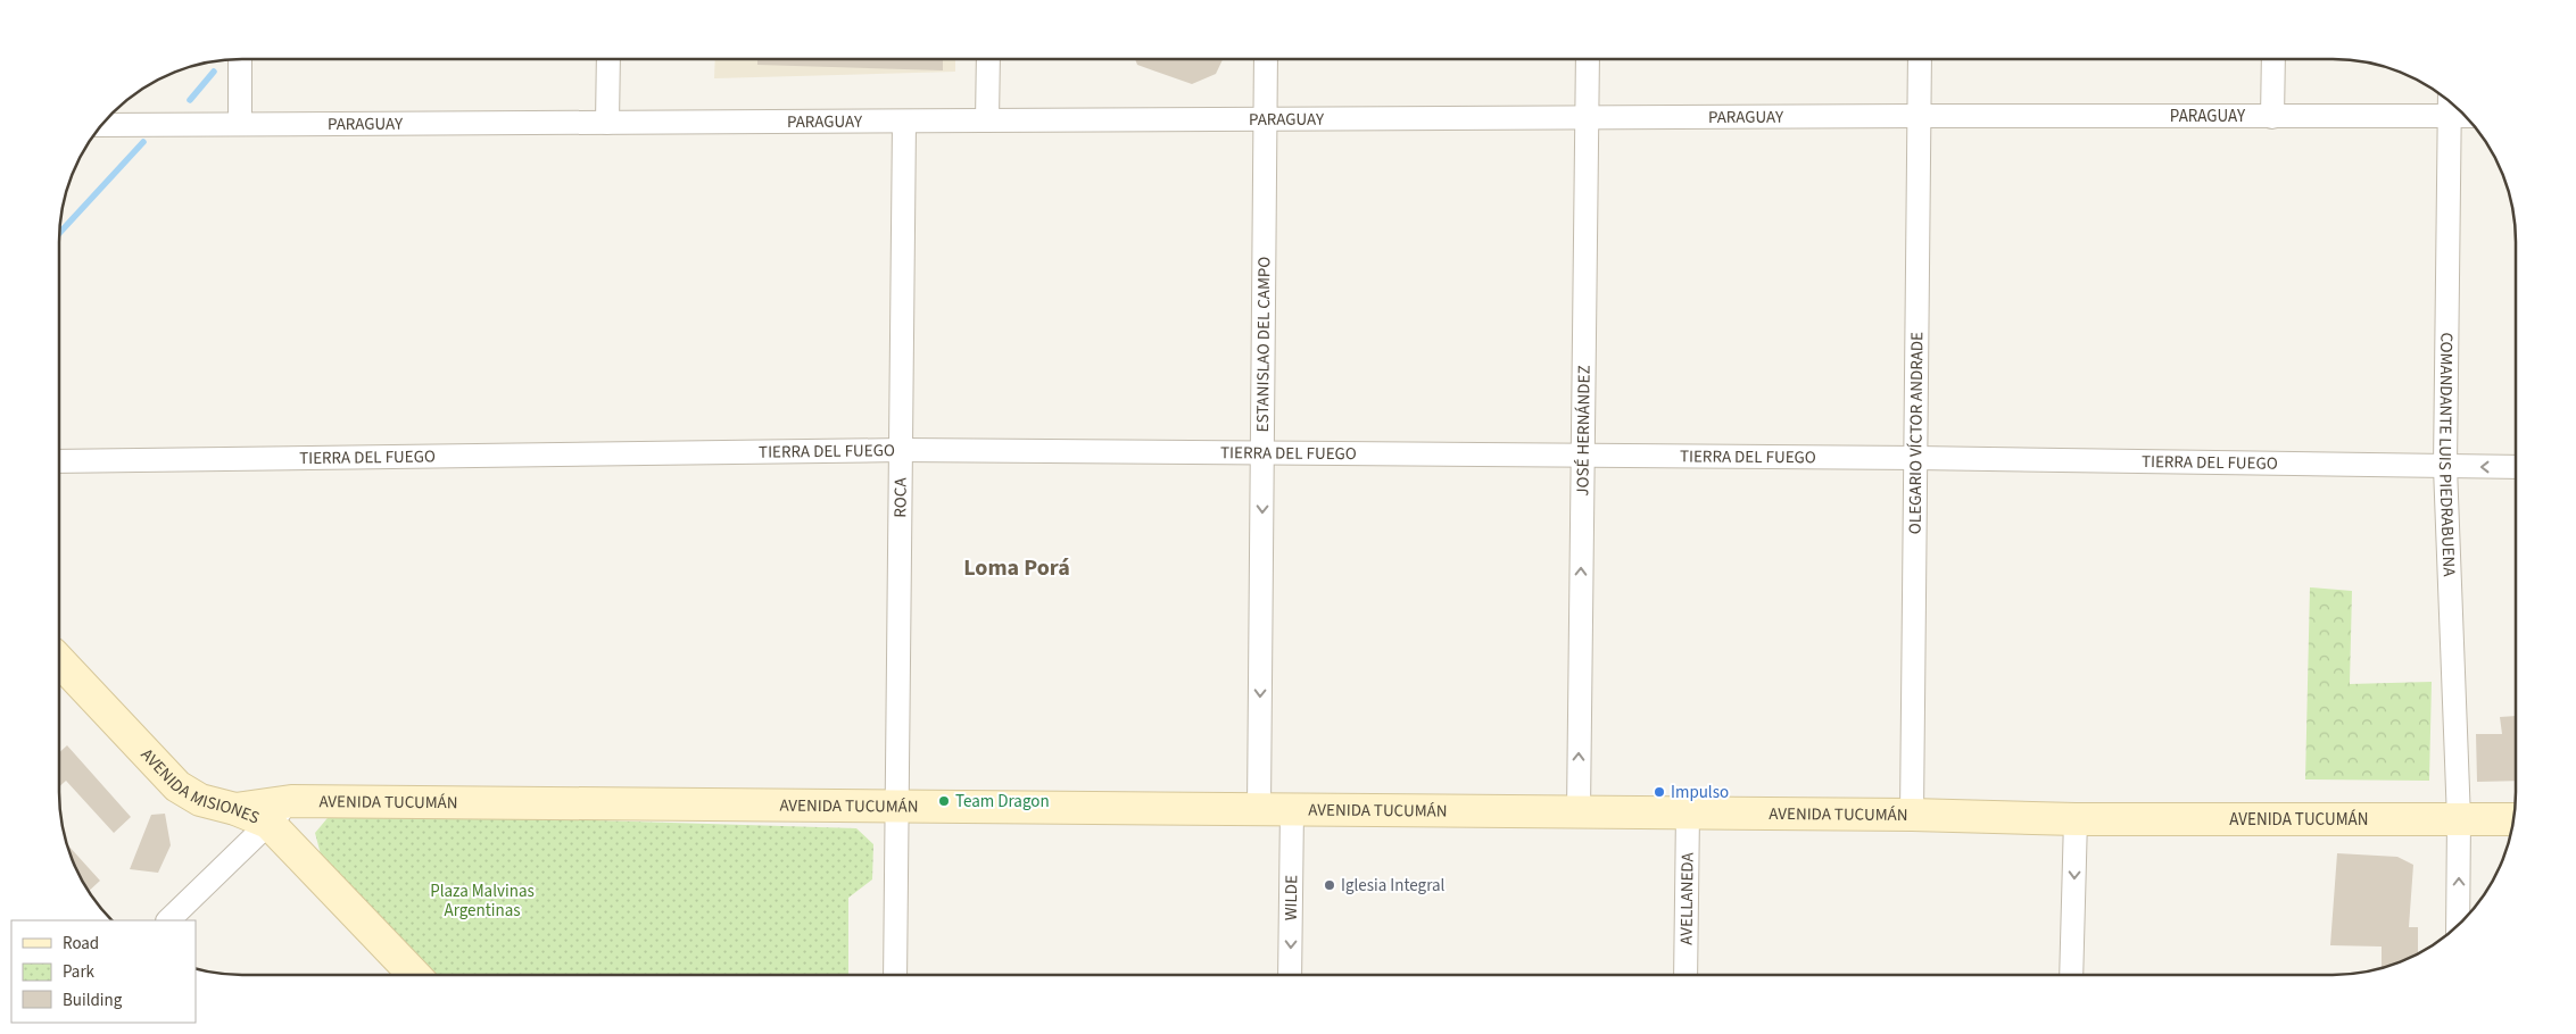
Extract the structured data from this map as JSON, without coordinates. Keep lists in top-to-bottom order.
{
  "streets": {
    "main road": ["AVENIDA MISIONES", "AVENIDA TUCUMÁN"],
    "street": [
      "PARAGUAY",
      "ESTANISLAO DEL CAMPO",
      "JOSÉ HERNÁNDEZ",
      "OLEGARIO VÍCTOR ANDRADE",
      "TIERRA DEL FUEGO",
      "COMANDANTE LUIS PIEDRABUENA",
      "ROCA",
      "WILDE",
      "AVELLANEDA"
    ]
  },
  "crossings": [
    ["PARAGUAY", "ESTANISLAO DEL CAMPO"],
    ["PARAGUAY", "JOSÉ HERNÁNDEZ"],
    ["PARAGUAY", "OLEGARIO VÍCTOR ANDRADE"],
    ["PARAGUAY", "COMANDANTE LUIS PIEDRABUENA"],
    ["PARAGUAY", "ROCA"],
    ["ESTANISLAO DEL CAMPO", "TIERRA DEL FUEGO"],
    ["ESTANISLAO DEL CAMPO", "AVENIDA TUCUMÁN"],
    ["JOSÉ HERNÁNDEZ", "TIERRA DEL FUEGO"],
    ["JOSÉ HERNÁNDEZ", "AVENIDA TUCUMÁN"],
    ["OLEGARIO VÍCTOR ANDRADE", "TIERRA DEL FUEGO"],
    ["OLEGARIO VÍCTOR ANDRADE", "AVENIDA TUCUMÁN"],
    ["TIERRA DEL FUEGO", "COMANDANTE LUIS PIEDRABUENA"],
    ["TIERRA DEL FUEGO", "ROCA"],
    ["COMANDANTE LUIS PIEDRABUENA", "AVENIDA TUCUMÁN"],
    ["ROCA", "AVENIDA TUCUMÁN"],
    ["AVENIDA MISIONES", "AVENIDA TUCUMÁN"],
    ["AVENIDA TUCUMÁN", "WILDE"],
    ["AVENIDA TUCUMÁN", "AVELLANEDA"]
  ],
  "one_way": ["ESTANISLAO DEL CAMPO", "JOSÉ HERNÁNDEZ", "WILDE"],
  "districts": ["Loma Porá"],
  "parks": ["Plaza Malvinas Argentinas"],
  "places": ["Impulso", "Team Dragon", "Iglesia Integral"],
  "legend": ["Road", "Park", "Building"]
}
